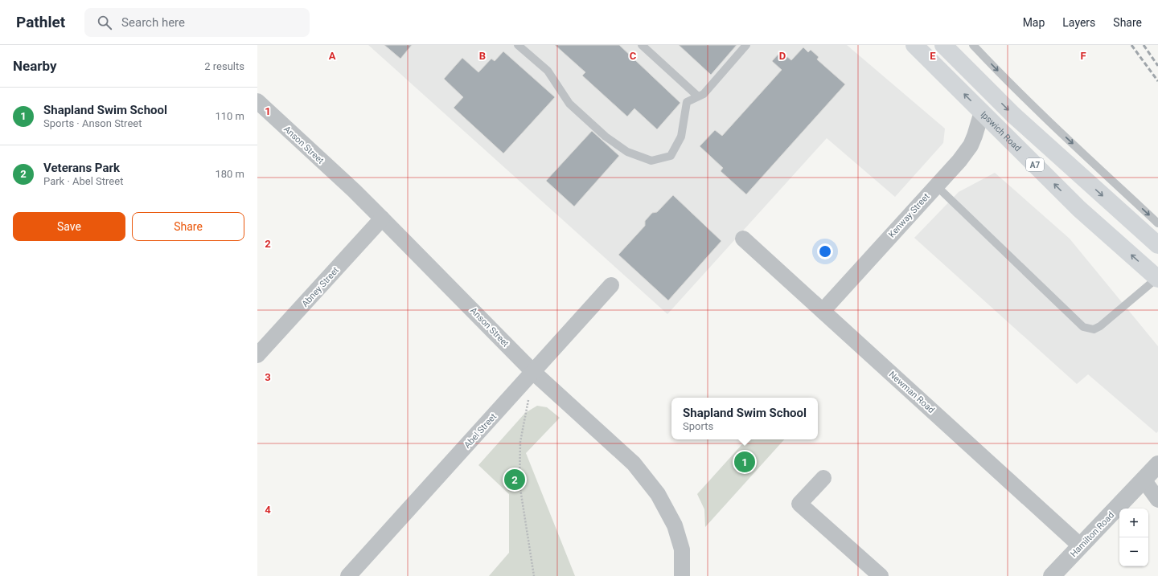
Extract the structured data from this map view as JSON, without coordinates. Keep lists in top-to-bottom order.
{
  "streets": {
    "highway": ["Ipswich Road", "A7"],
    "street": [
      "Anson Street",
      "Kenway Street",
      "Abney Street",
      "Newman Road",
      "Abel Street",
      "Hamilton Road"
    ]
  },
  "crossings": [
    ["Ipswich Road", "Kenway Street"],
    ["Anson Street", "Abney Street"],
    ["Anson Street", "Abel Street"],
    ["Kenway Street", "Newman Road"],
    ["Newman Road", "Hamilton Road"]
  ],
  "page": {
    "header": "Pathlet",
    "search": "Search here",
    "nav": ["Map", "Layers", "Share"],
    "heading": ["Nearby", "2 results"],
    "list": [
      {
        "mark": "1",
        "name": "Shapland Swim School",
        "note": "Sports · Anson Street",
        "value": "110 m"
      },
      {
        "mark": "2",
        "name": "Veterans Park",
        "note": "Park · Abel Street",
        "value": "180 m"
      }
    ],
    "buttons": ["Save", "Share"],
    "popup": ["Shapland Swim School", "Sports"],
    "pins": ["1", "2"],
    "map_buttons": ["+", "−"]
  },
  "grid": {
    "columns": [
      "A",
      "B",
      "C",
      "D",
      "E",
      "F"
    ],
    "rows": [
      "1",
      "2",
      "3",
      "4"
    ]
  }
}
